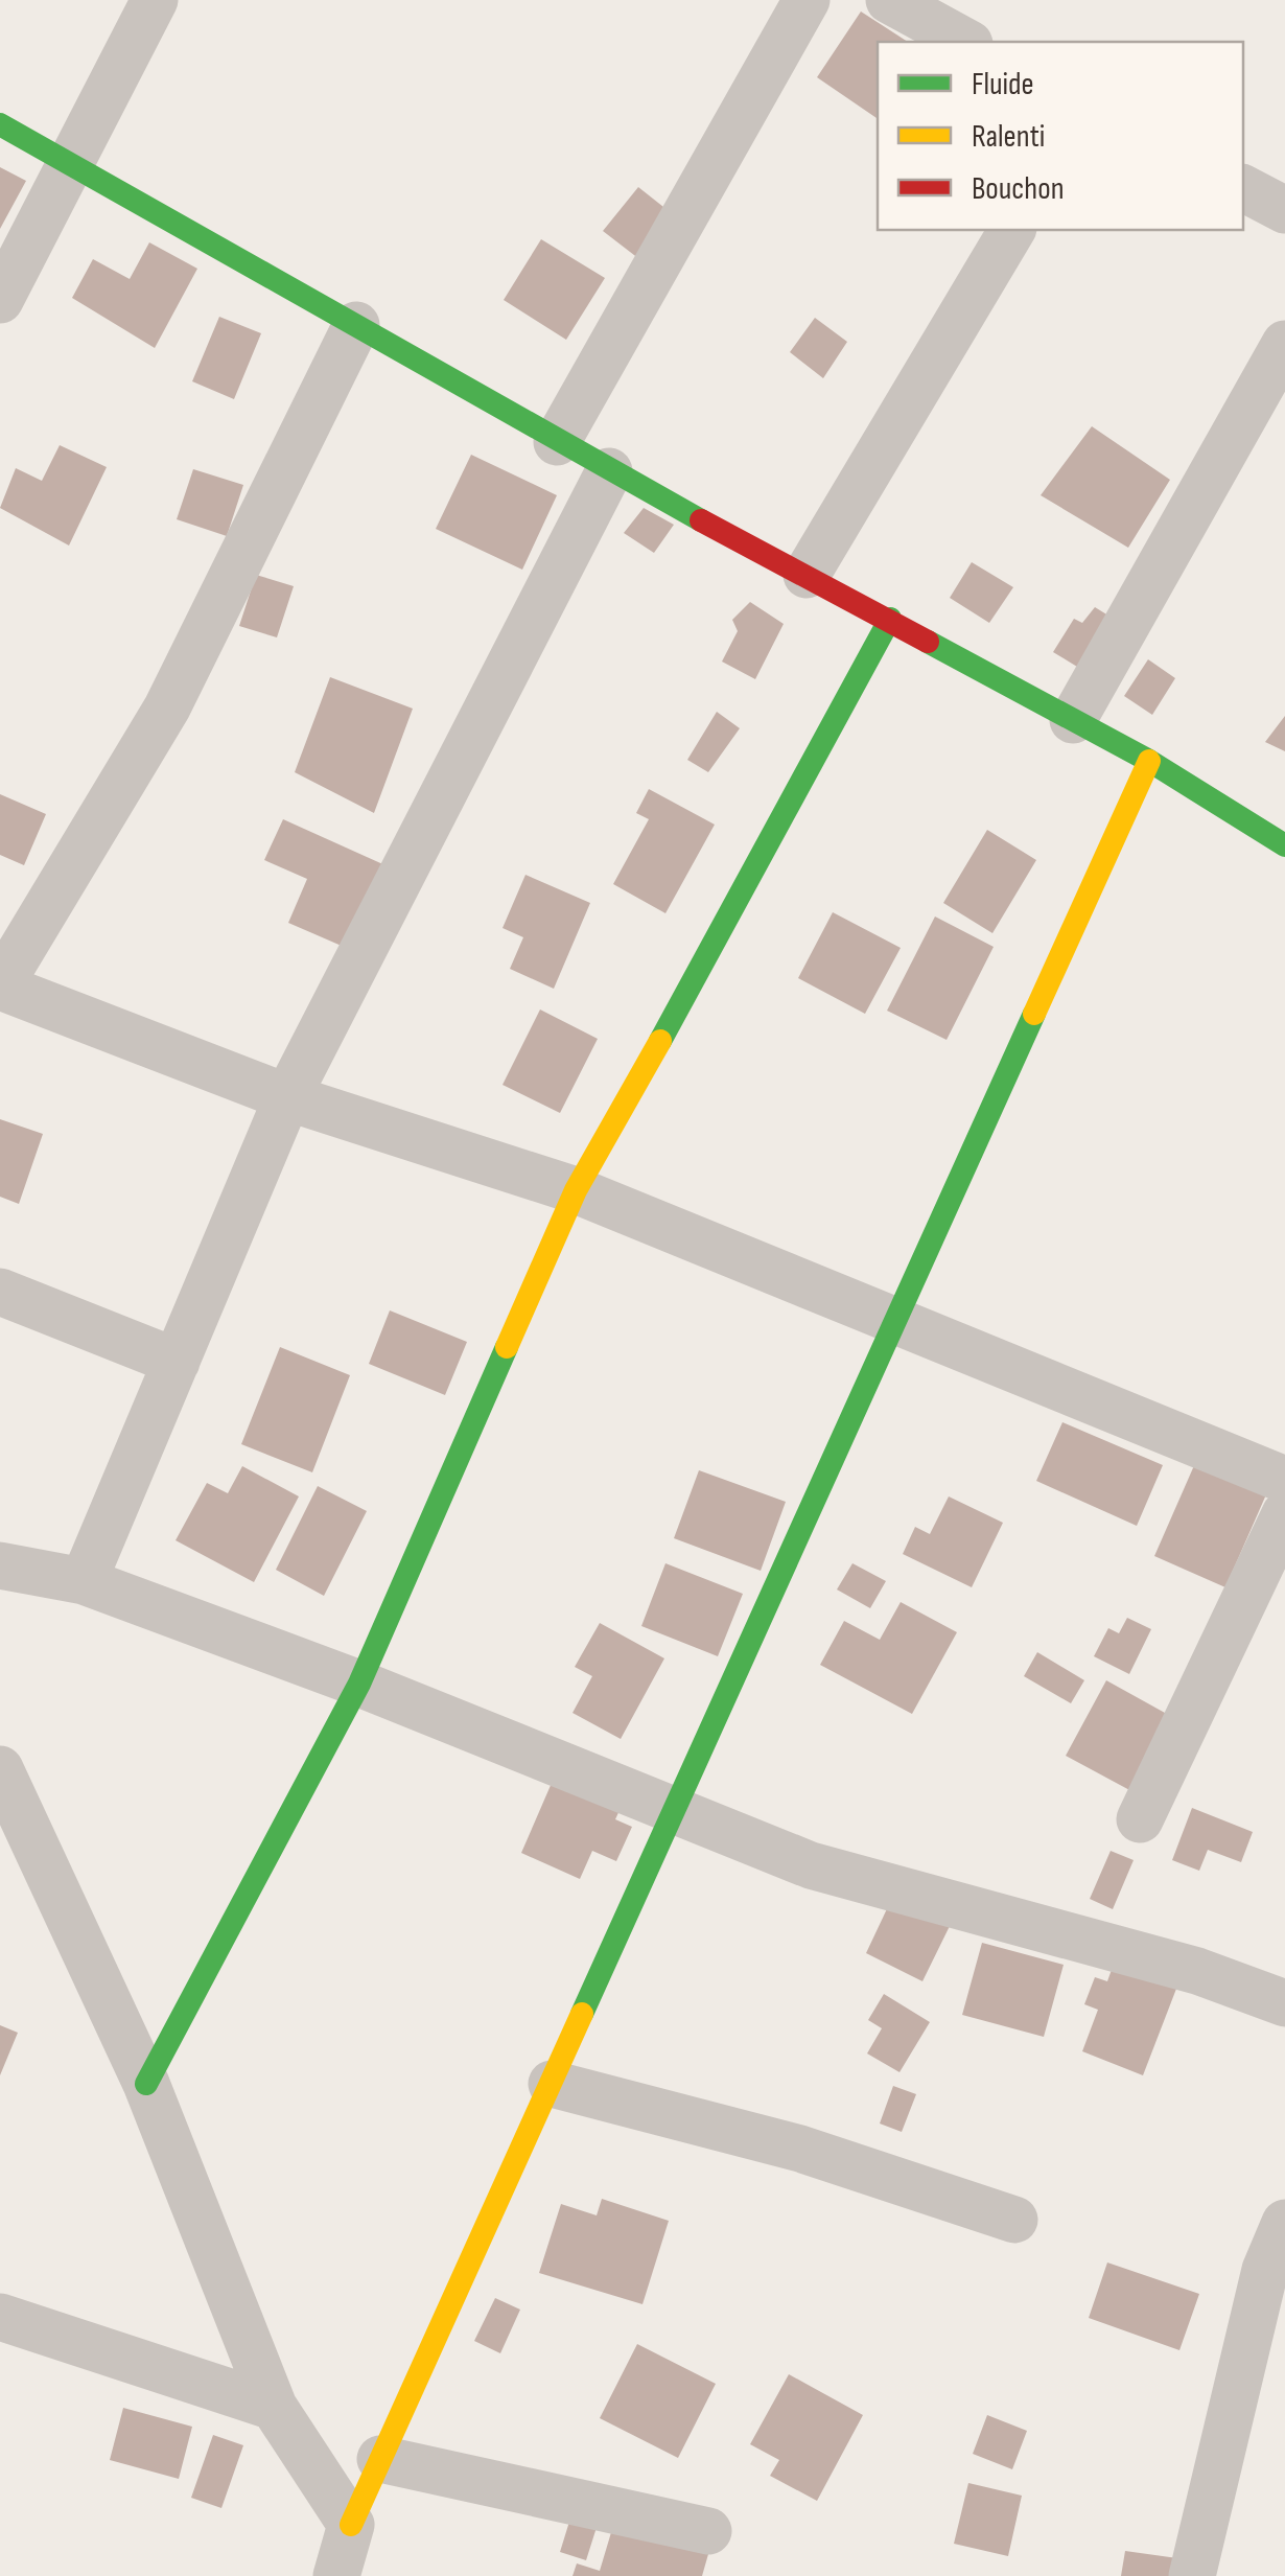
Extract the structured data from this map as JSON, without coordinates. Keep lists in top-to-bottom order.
{
  "legend": ["Fluide", "Ralenti", "Bouchon"]
}
